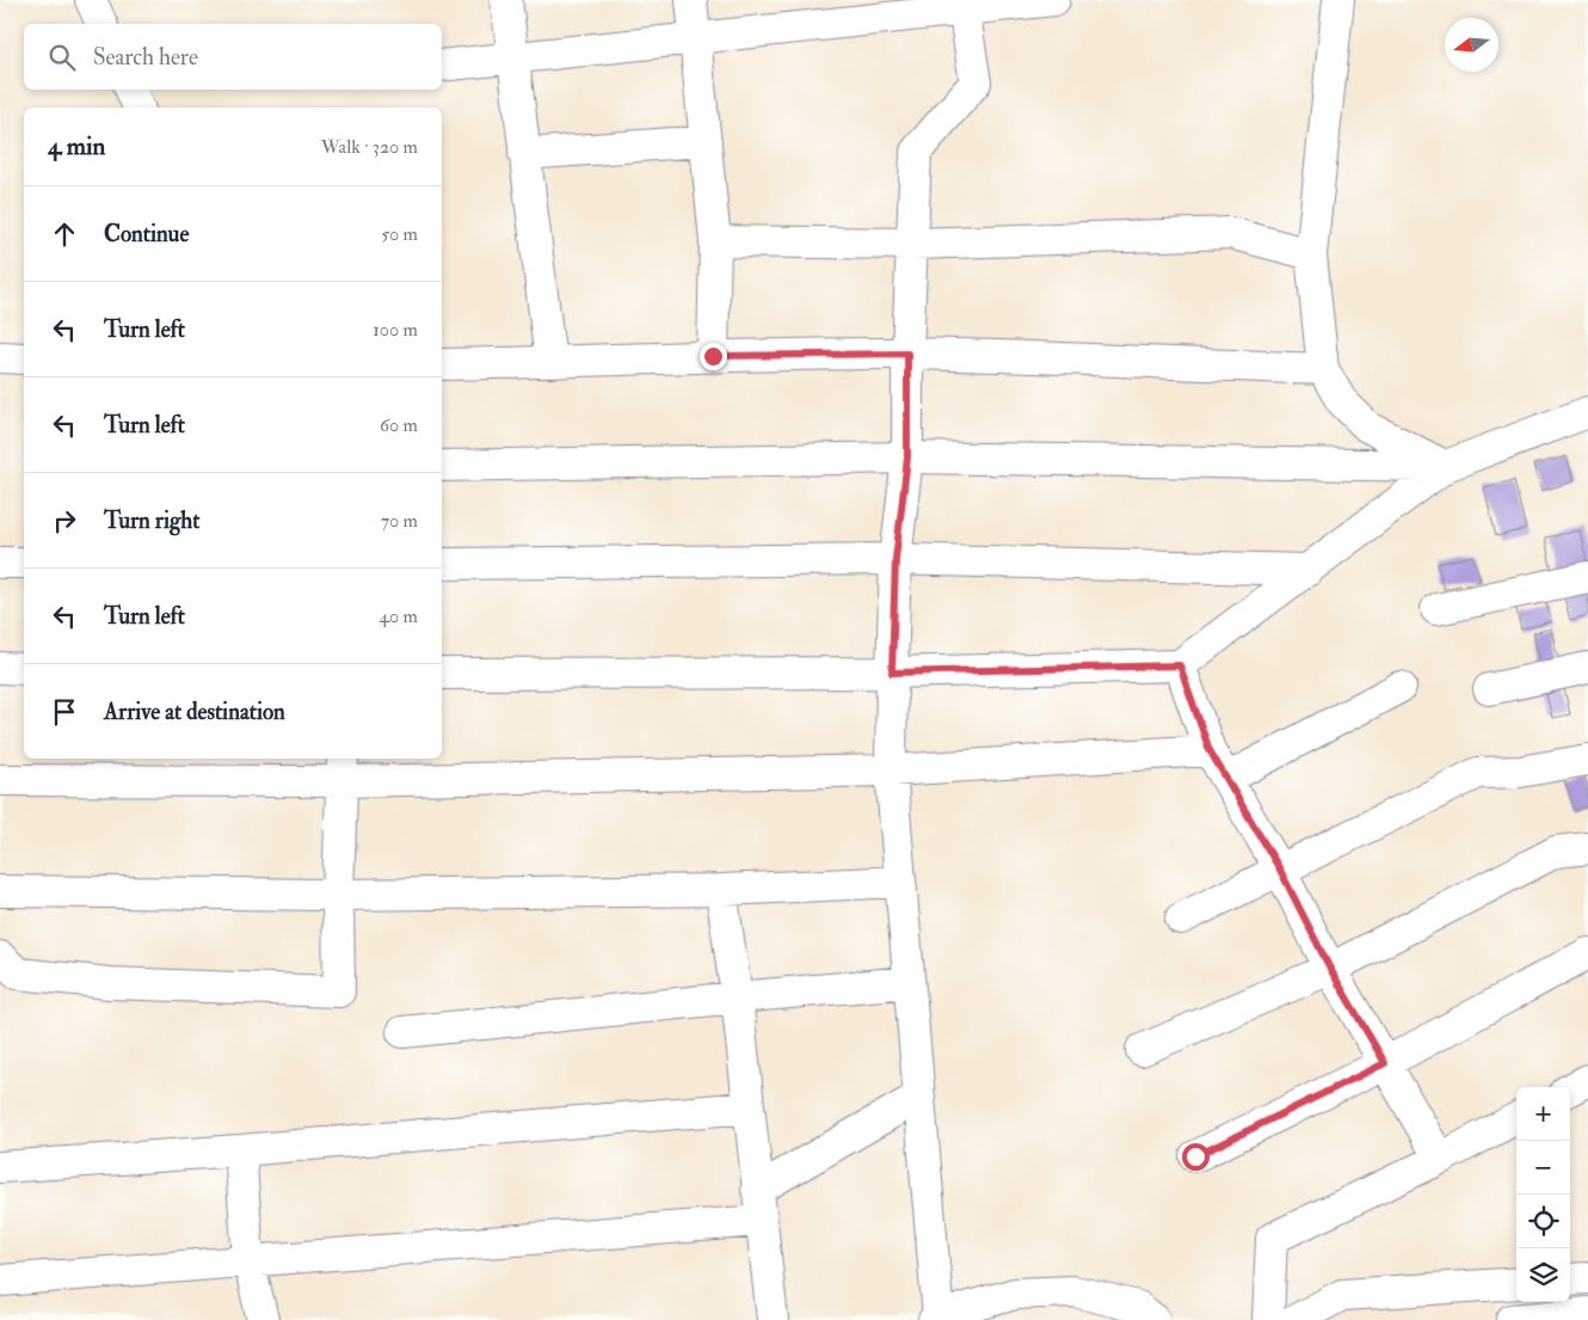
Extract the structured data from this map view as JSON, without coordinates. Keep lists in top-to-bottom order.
{
  "north": "left",
  "page": {
    "search": "Search here",
    "heading": ["4 min", "Walk · 320 m"],
    "list": [
      ["Continue", "50 m"],
      ["Turn left", "100 m"],
      ["Turn left", "60 m"],
      ["Turn right", "70 m"],
      ["Turn left", "40 m"],
      "Arrive at destination"
    ],
    "map_buttons": ["+", "−"]
  }
}
